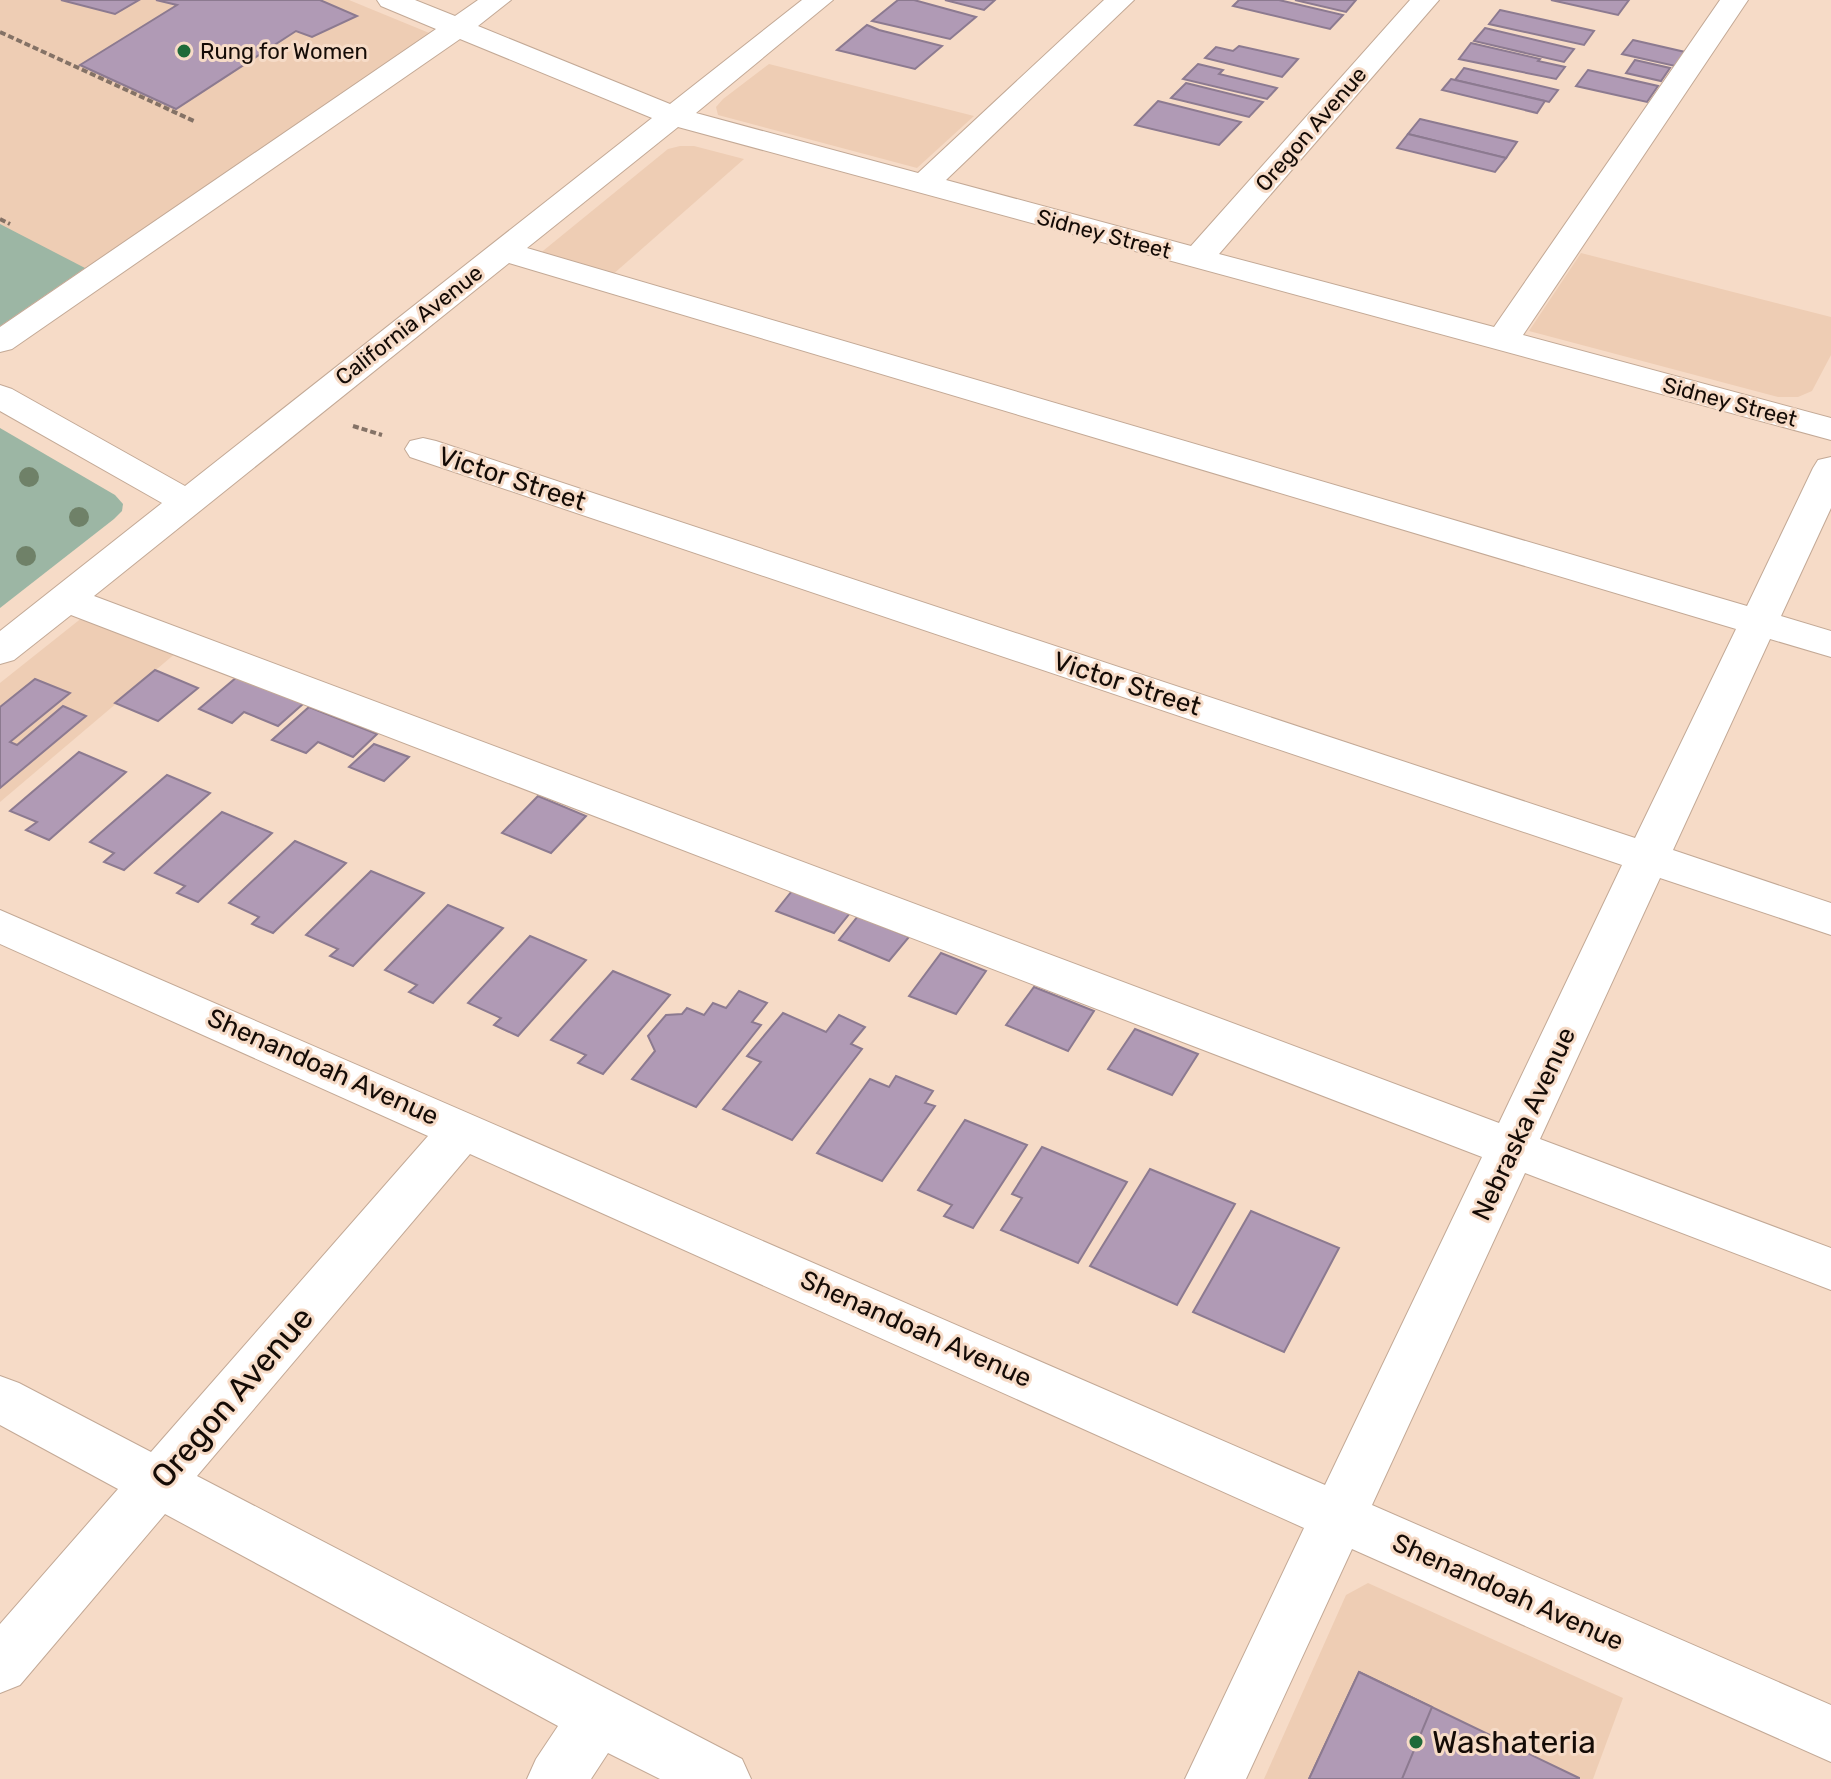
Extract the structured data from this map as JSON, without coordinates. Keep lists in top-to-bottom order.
{
  "streets": {
    "street": [
      "Oregon Avenue",
      "Sidney Street",
      "California Avenue",
      "Victor Street",
      "Shenandoah Avenue",
      "Nebraska Avenue"
    ]
  },
  "crossings": [
    ["Oregon Avenue", "Sidney Street"],
    ["Oregon Avenue", "Shenandoah Avenue"],
    ["Sidney Street", "California Avenue"],
    ["Victor Street", "Nebraska Avenue"],
    ["Shenandoah Avenue", "Nebraska Avenue"]
  ],
  "places": ["Rung for Women", "Washateria"]
}
